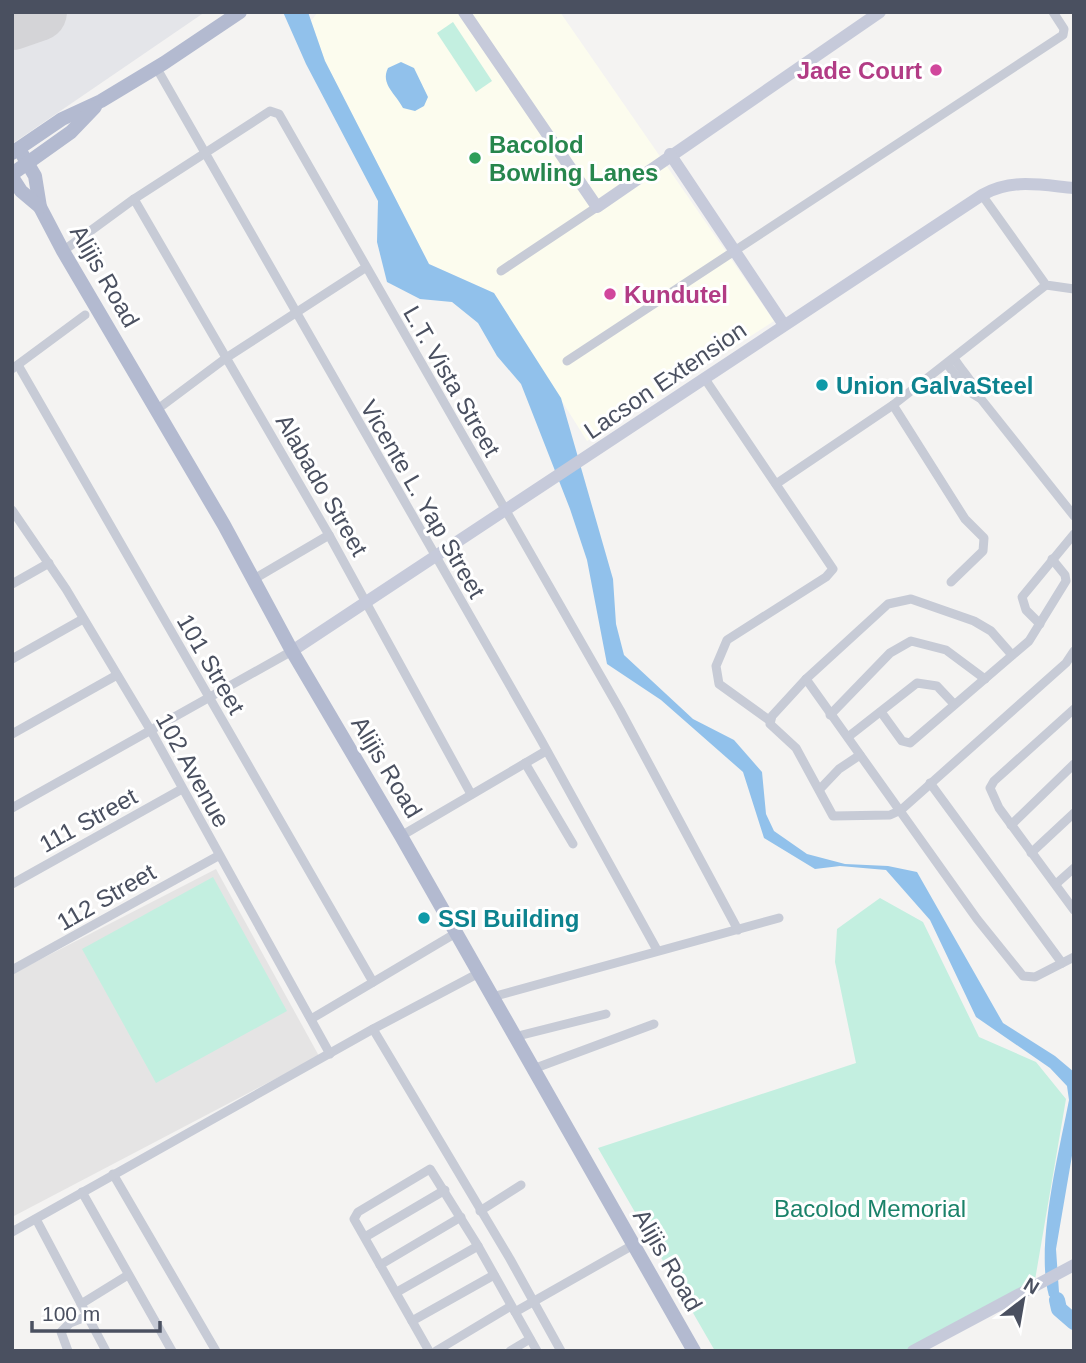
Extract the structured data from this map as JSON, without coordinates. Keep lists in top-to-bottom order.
{
  "streets": {
    "main road": ["Alijis Road"],
    "street": [
      "Lacson Extension",
      "L.T. Vista Street",
      "Alabado Street",
      "Vicente L. Yap Street",
      "101 Street",
      "102 Avenue",
      "111 Street",
      "112 Street"
    ]
  },
  "crossings": [
    ["Alijis Road", "Lacson Extension"],
    ["Lacson Extension", "L.T. Vista Street"],
    ["Lacson Extension", "Alabado Street"],
    ["Lacson Extension", "Vicente L. Yap Street"],
    ["L.T. Vista Street", "Vicente L. Yap Street"],
    ["102 Avenue", "111 Street"],
    ["102 Avenue", "112 Street"]
  ],
  "parks": ["Bacolod Memorial"],
  "places": [
    "Jade Court",
    "Bacolod Bowling Lanes",
    "Kundutel",
    "Union GalvaSteel",
    "SSI Building"
  ],
  "scale_bar": "100 m",
  "north": "top right"
}
